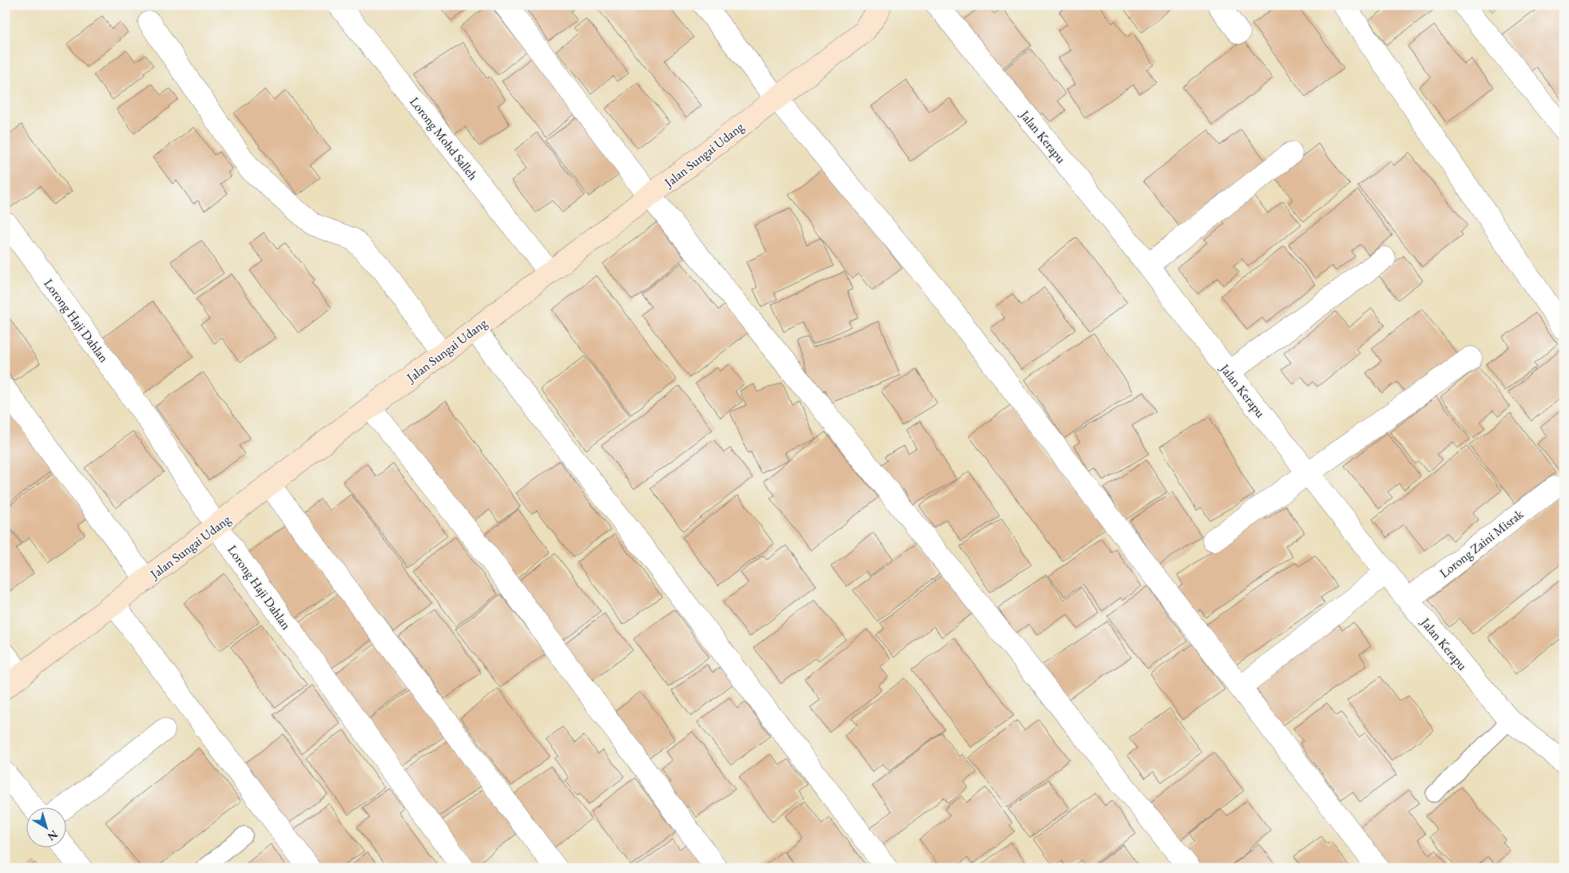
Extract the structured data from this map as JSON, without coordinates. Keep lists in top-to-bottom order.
{
  "streets": {
    "street": [
      "Jalan Kerapu",
      "Lorong Mohd Salleh",
      "Jalan Sungai Udang",
      "Lorong Haji Dahlan",
      "Lorong Zaini Misrak"
    ]
  },
  "crossings": [
    ["Jalan Kerapu", "Lorong Zaini Misrak"],
    ["Lorong Mohd Salleh", "Jalan Sungai Udang"],
    ["Jalan Sungai Udang", "Lorong Haji Dahlan"]
  ],
  "north": "bottom right"
}
